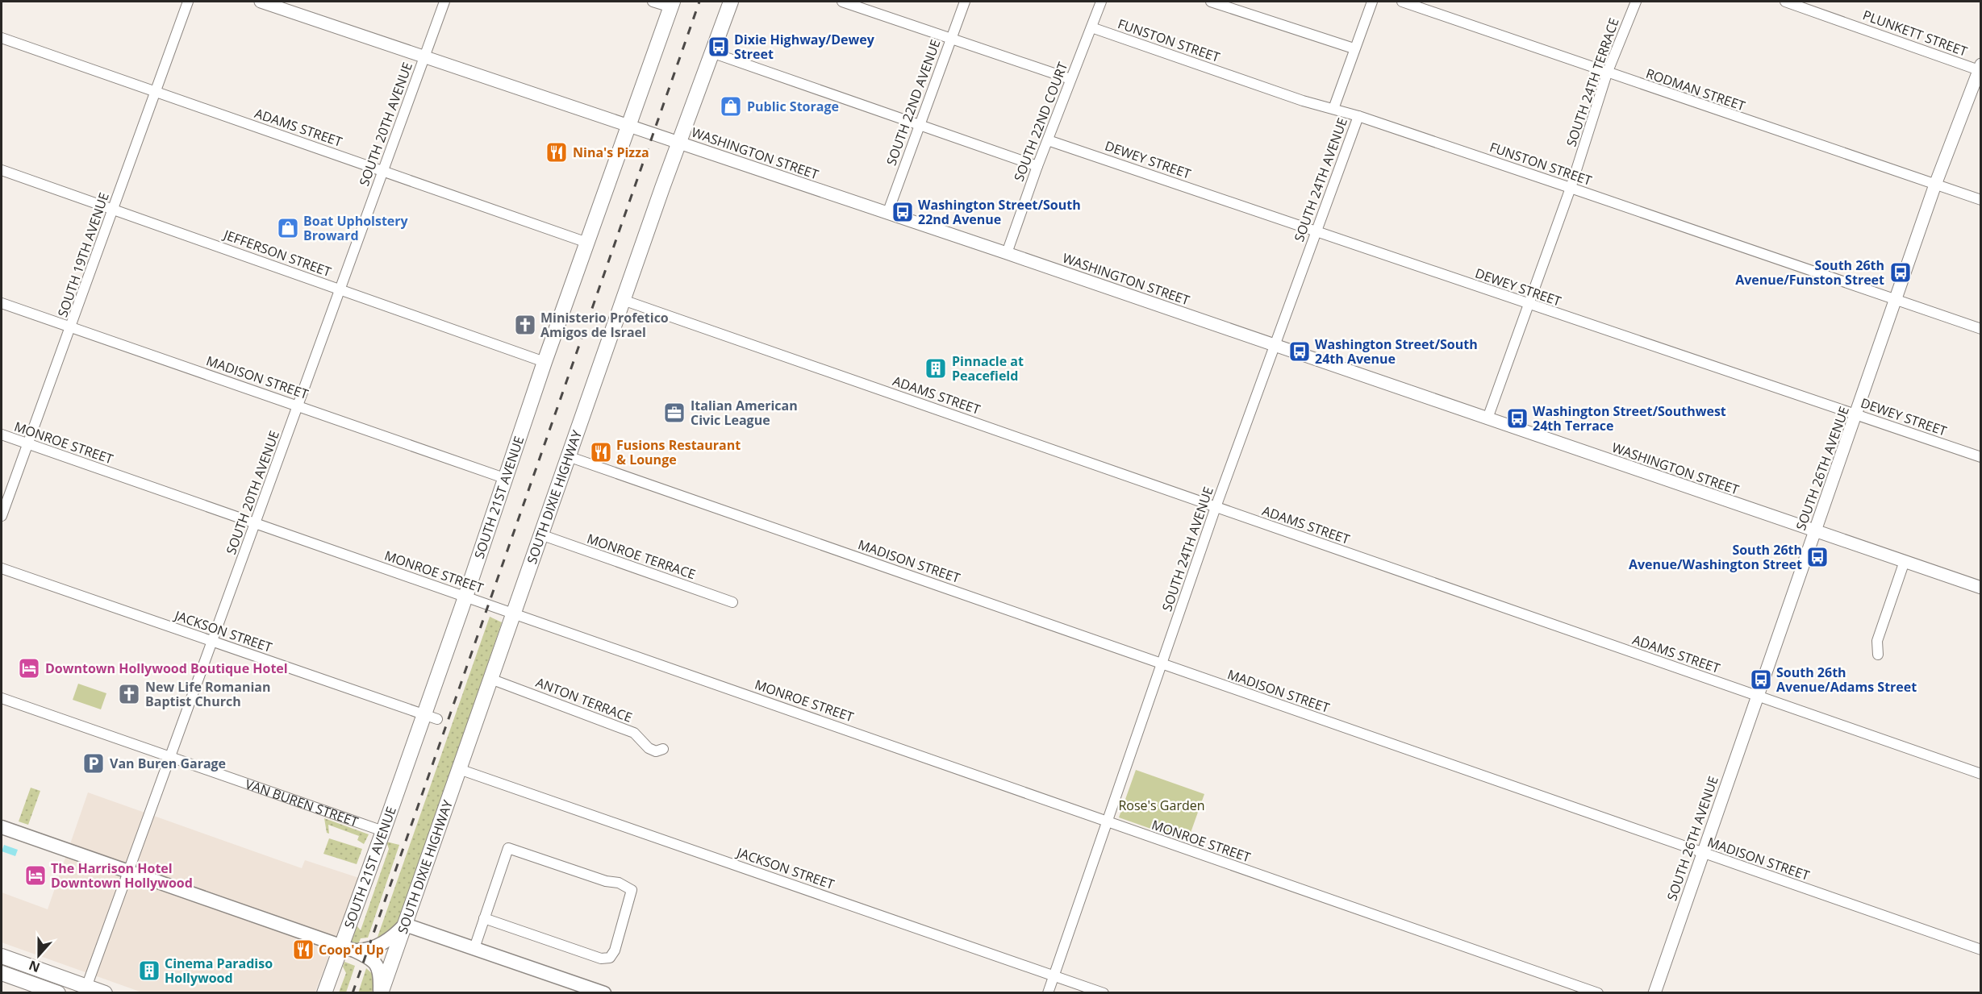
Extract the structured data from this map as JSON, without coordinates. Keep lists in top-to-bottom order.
{
  "streets": {
    "main road": ["SOUTH 21ST AVENUE", "SOUTH DIXIE HIGHWAY"],
    "street": [
      "PLUNKETT STREET",
      "FUNSTON STREET",
      "SOUTH 24TH TERRACE",
      "RODMAN STREET",
      "SOUTH 22ND AVENUE",
      "SOUTH 22ND COURT",
      "SOUTH 20TH AVENUE",
      "ADAMS STREET",
      "WASHINGTON STREET",
      "DEWEY STREET",
      "SOUTH 24TH AVENUE",
      "JEFFERSON STREET",
      "SOUTH 19TH AVENUE",
      "MADISON STREET",
      "MONROE STREET",
      "SOUTH 26TH AVENUE",
      "MONROE TERRACE",
      "JACKSON STREET",
      "ANTON TERRACE",
      "VAN BUREN STREET"
    ]
  },
  "crossings": [
    ["PLUNKETT STREET", "SOUTH 26TH AVENUE"],
    ["FUNSTON STREET", "SOUTH 24TH TERRACE"],
    ["FUNSTON STREET", "SOUTH 22ND COURT"],
    ["FUNSTON STREET", "SOUTH 24TH AVENUE"],
    ["FUNSTON STREET", "SOUTH 26TH AVENUE"],
    ["SOUTH 24TH TERRACE", "RODMAN STREET"],
    ["SOUTH 24TH TERRACE", "WASHINGTON STREET"],
    ["SOUTH 24TH TERRACE", "DEWEY STREET"],
    ["RODMAN STREET", "SOUTH 26TH AVENUE"],
    ["SOUTH 22ND AVENUE", "WASHINGTON STREET"],
    ["SOUTH 22ND COURT", "WASHINGTON STREET"],
    ["SOUTH 22ND COURT", "DEWEY STREET"],
    ["SOUTH 20TH AVENUE", "ADAMS STREET"],
    ["SOUTH 20TH AVENUE", "WASHINGTON STREET"],
    ["SOUTH 20TH AVENUE", "JEFFERSON STREET"],
    ["SOUTH 20TH AVENUE", "MADISON STREET"],
    ["SOUTH 20TH AVENUE", "MONROE STREET"],
    ["SOUTH 20TH AVENUE", "JACKSON STREET"],
    ["SOUTH 20TH AVENUE", "VAN BUREN STREET"],
    ["ADAMS STREET", "SOUTH 24TH AVENUE"],
    ["ADAMS STREET", "SOUTH 19TH AVENUE"],
    ["ADAMS STREET", "SOUTH 26TH AVENUE"],
    ["ADAMS STREET", "SOUTH 21ST AVENUE"],
    ["ADAMS STREET", "SOUTH DIXIE HIGHWAY"],
    ["WASHINGTON STREET", "SOUTH 24TH AVENUE"],
    ["WASHINGTON STREET", "SOUTH 26TH AVENUE"],
    ["WASHINGTON STREET", "SOUTH 21ST AVENUE"],
    ["WASHINGTON STREET", "SOUTH DIXIE HIGHWAY"],
    ["DEWEY STREET", "SOUTH 24TH AVENUE"],
    ["DEWEY STREET", "SOUTH 26TH AVENUE"],
    ["SOUTH 24TH AVENUE", "MADISON STREET"],
    ["SOUTH 24TH AVENUE", "MONROE STREET"],
    ["SOUTH 24TH AVENUE", "JACKSON STREET"],
    ["JEFFERSON STREET", "SOUTH 19TH AVENUE"],
    ["JEFFERSON STREET", "SOUTH 21ST AVENUE"],
    ["SOUTH 19TH AVENUE", "MADISON STREET"],
    ["SOUTH 19TH AVENUE", "MONROE STREET"],
    ["MADISON STREET", "SOUTH 26TH AVENUE"],
    ["MADISON STREET", "SOUTH 21ST AVENUE"],
    ["MADISON STREET", "SOUTH DIXIE HIGHWAY"],
    ["MONROE STREET", "SOUTH 21ST AVENUE"],
    ["MONROE STREET", "SOUTH DIXIE HIGHWAY"],
    ["SOUTH 21ST AVENUE", "JACKSON STREET"],
    ["SOUTH 21ST AVENUE", "VAN BUREN STREET"],
    ["SOUTH DIXIE HIGHWAY", "MONROE TERRACE"],
    ["SOUTH DIXIE HIGHWAY", "JACKSON STREET"],
    ["SOUTH DIXIE HIGHWAY", "ANTON TERRACE"]
  ],
  "parks": ["Rose's Garden"],
  "places": {
    "bus stop": [
      "Dixie Highway/Dewey Street",
      "Washington Street/South 22nd Avenue",
      "South 26th Avenue/Funston Street",
      "Washington Street/South 24th Avenue",
      "Washington Street/Southwest 24th Terrace",
      "South 26th Avenue/Washington Street",
      "South 26th Avenue/Adams Street"
    ],
    "shop": ["Public Storage", "Boat Upholstery Broward"],
    "restaurant": ["Nina's Pizza", "Fusions Restaurant & Lounge", "Coop'd Up"],
    "church": ["Ministerio Profetico Amigos de Israel", "New Life Romanian Baptist Church"],
    "building": ["Pinnacle at Peacefield", "Cinema Paradiso Hollywood"],
    "office": ["Italian American Civic League"],
    "hotel": ["Downtown Hollywood Boutique Hotel", "The Harrison Hotel Downtown Hollywood"],
    "parking": ["Van Buren Garage"]
  },
  "north": "bottom"
}
